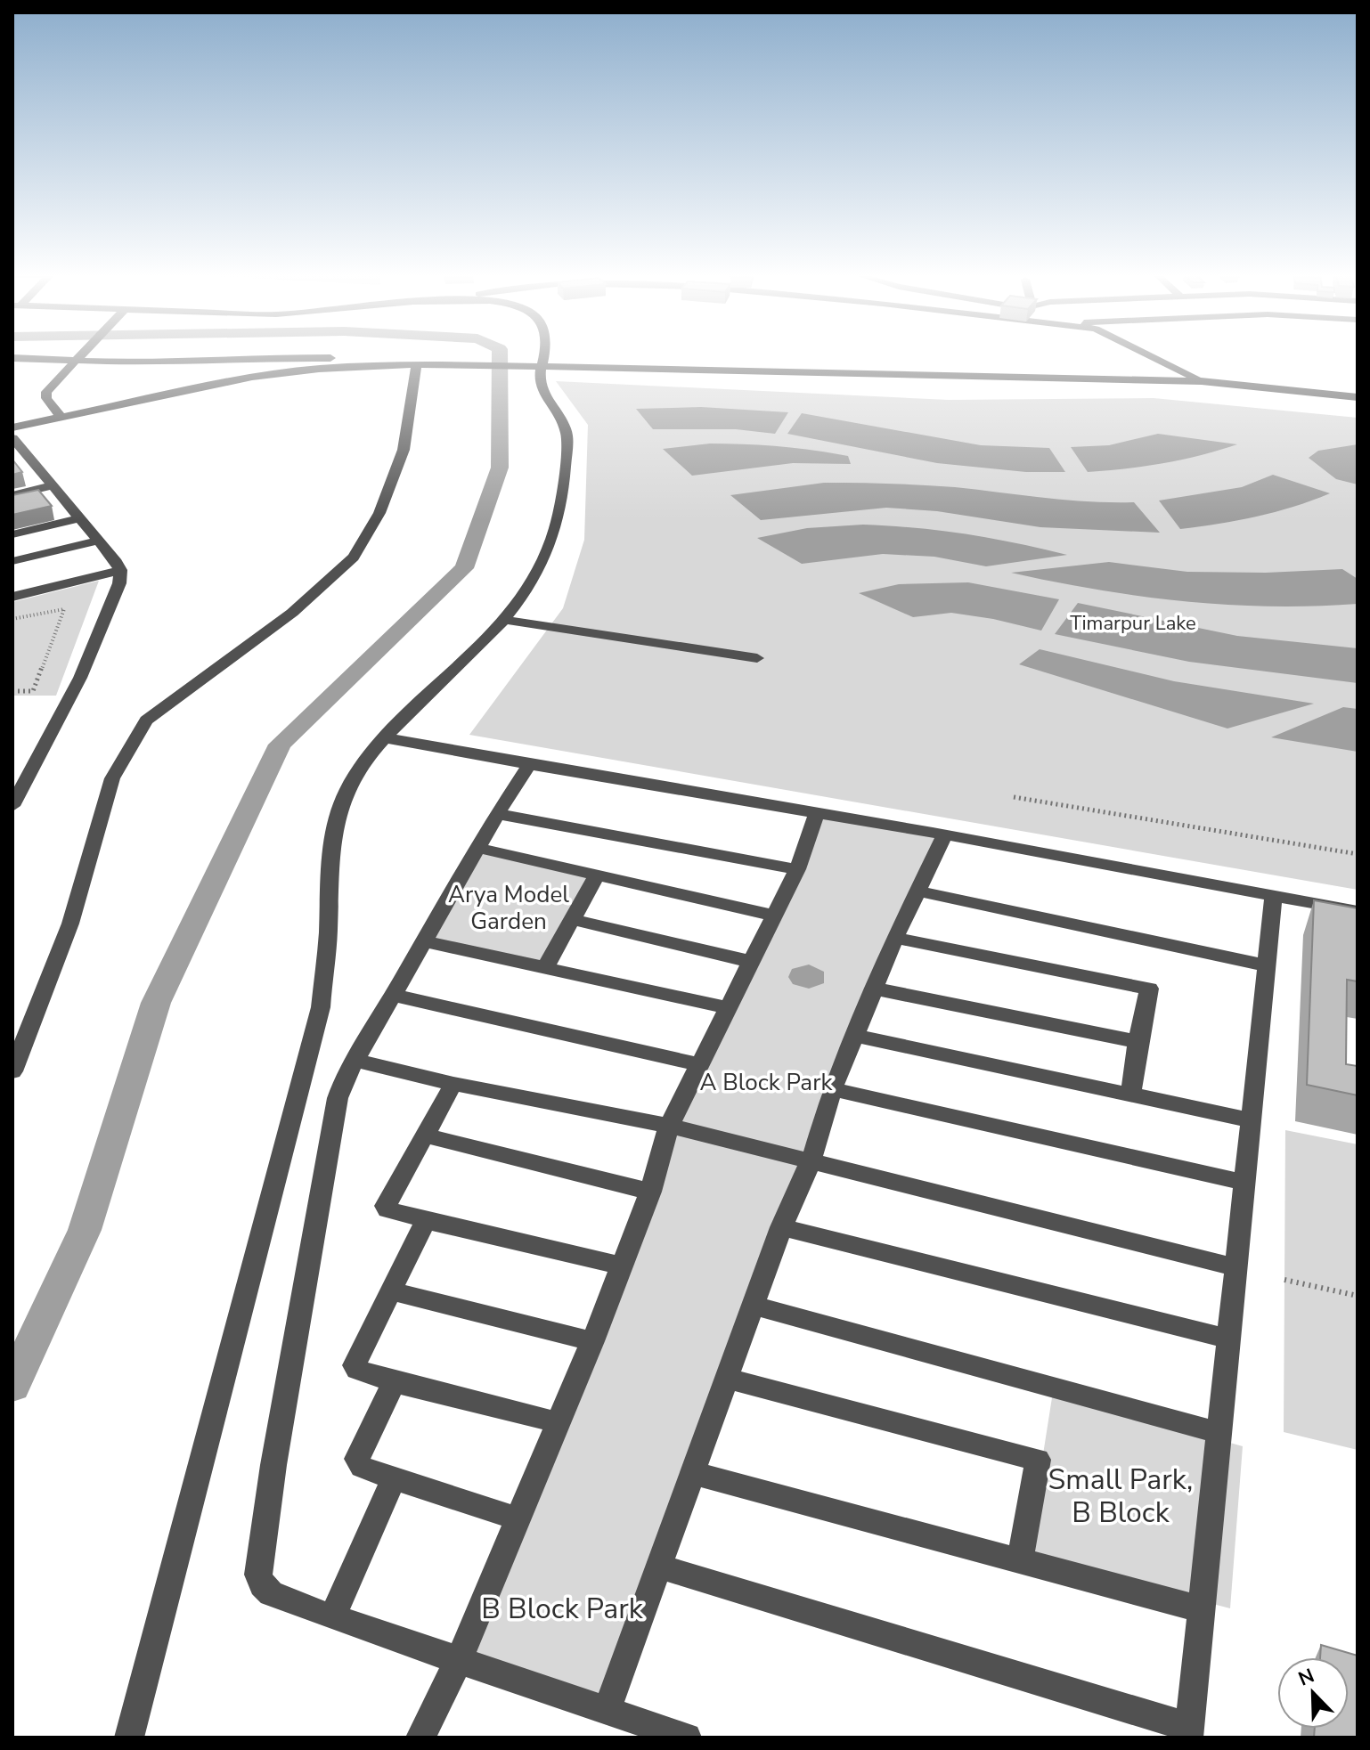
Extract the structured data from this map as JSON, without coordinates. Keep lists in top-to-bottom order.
{
  "parks": [
    "Timarpur Lake",
    "Arya Model Garden",
    "A Block Park",
    "Small Park, B Block",
    "B Block Park"
  ],
  "north": "top left"
}
